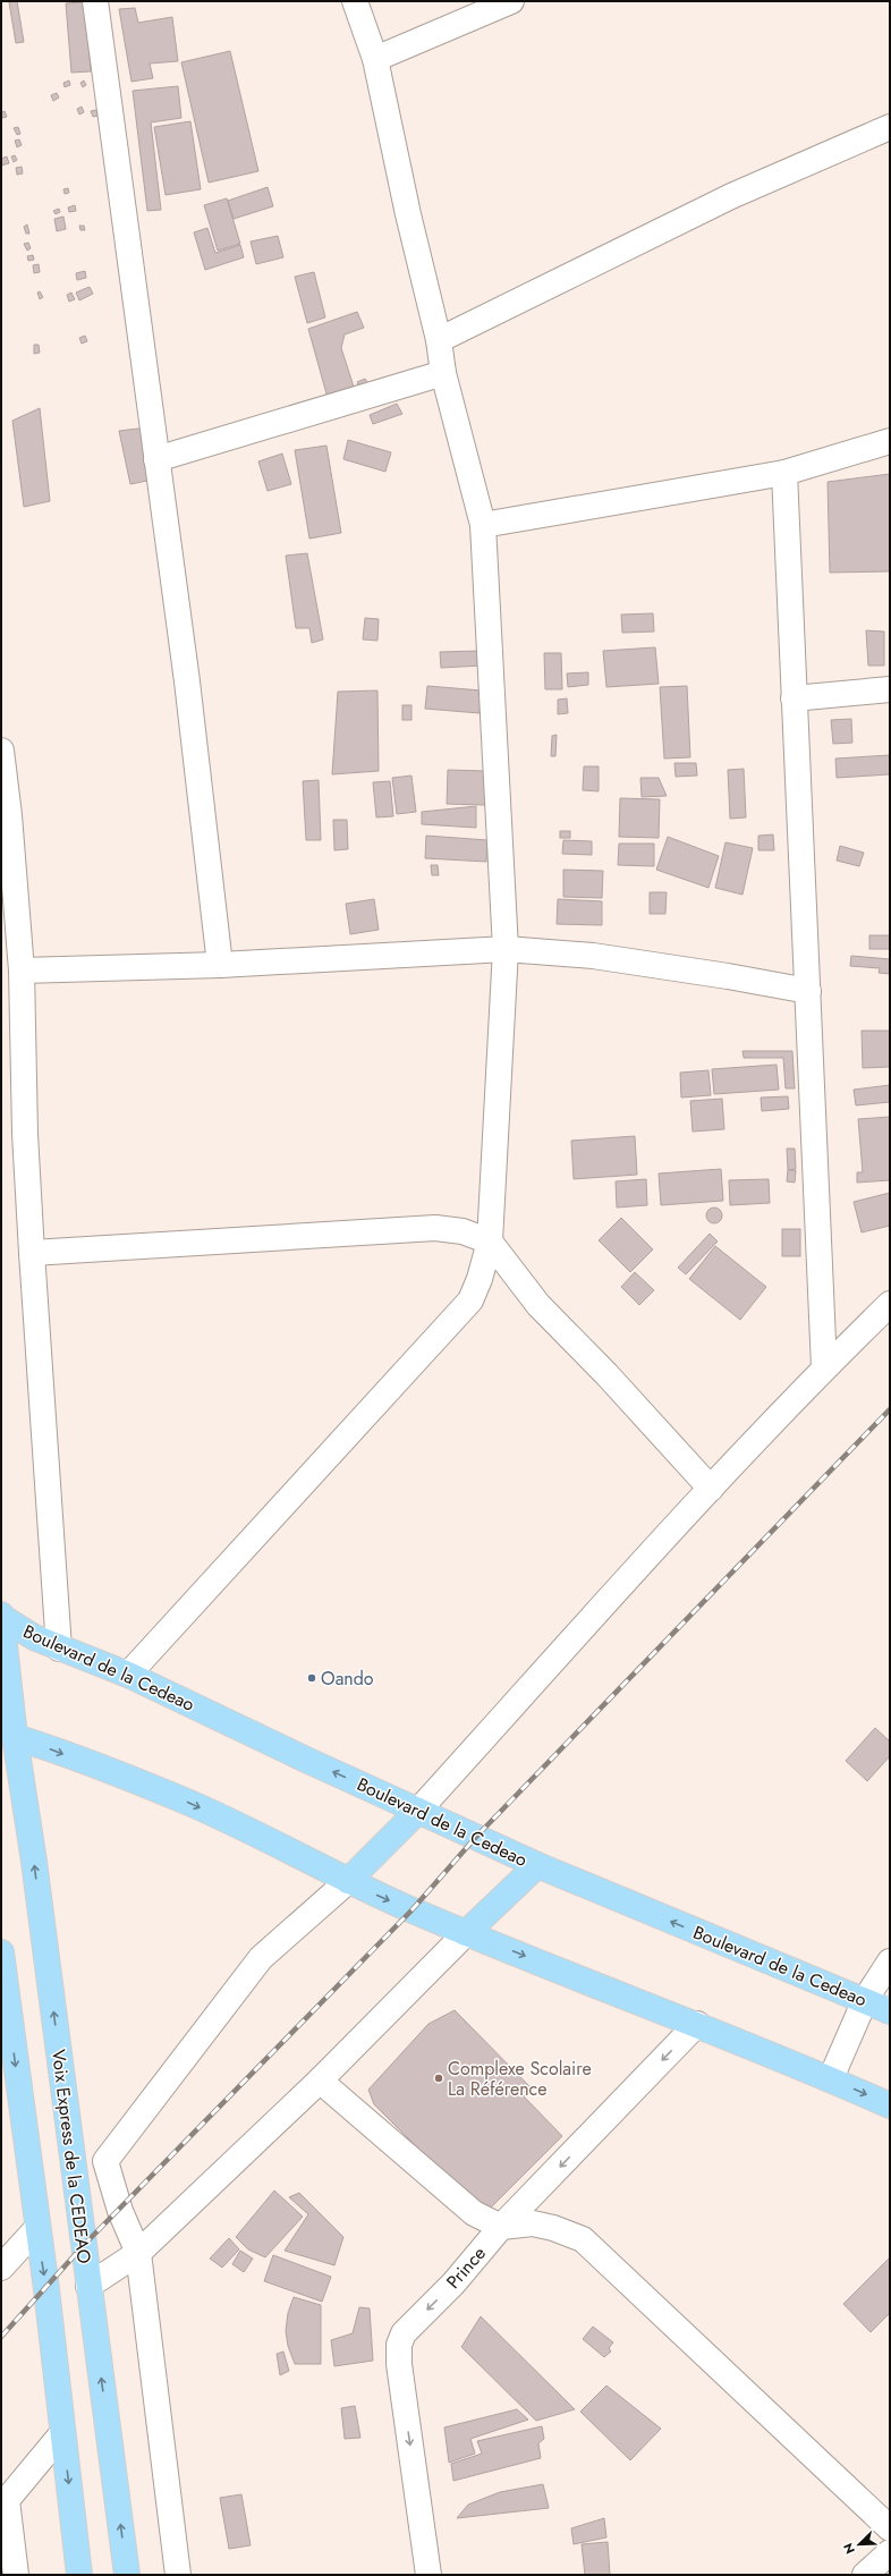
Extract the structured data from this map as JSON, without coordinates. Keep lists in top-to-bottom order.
{
  "streets": {
    "main road": ["Boulevard de la Cedeao", "Voix Express de la CEDEAO"],
    "street": ["Prince"]
  },
  "one_way": ["Prince"],
  "places": ["Oando", "Complexe Scolaire La Référence"],
  "north": "bottom left"
}
